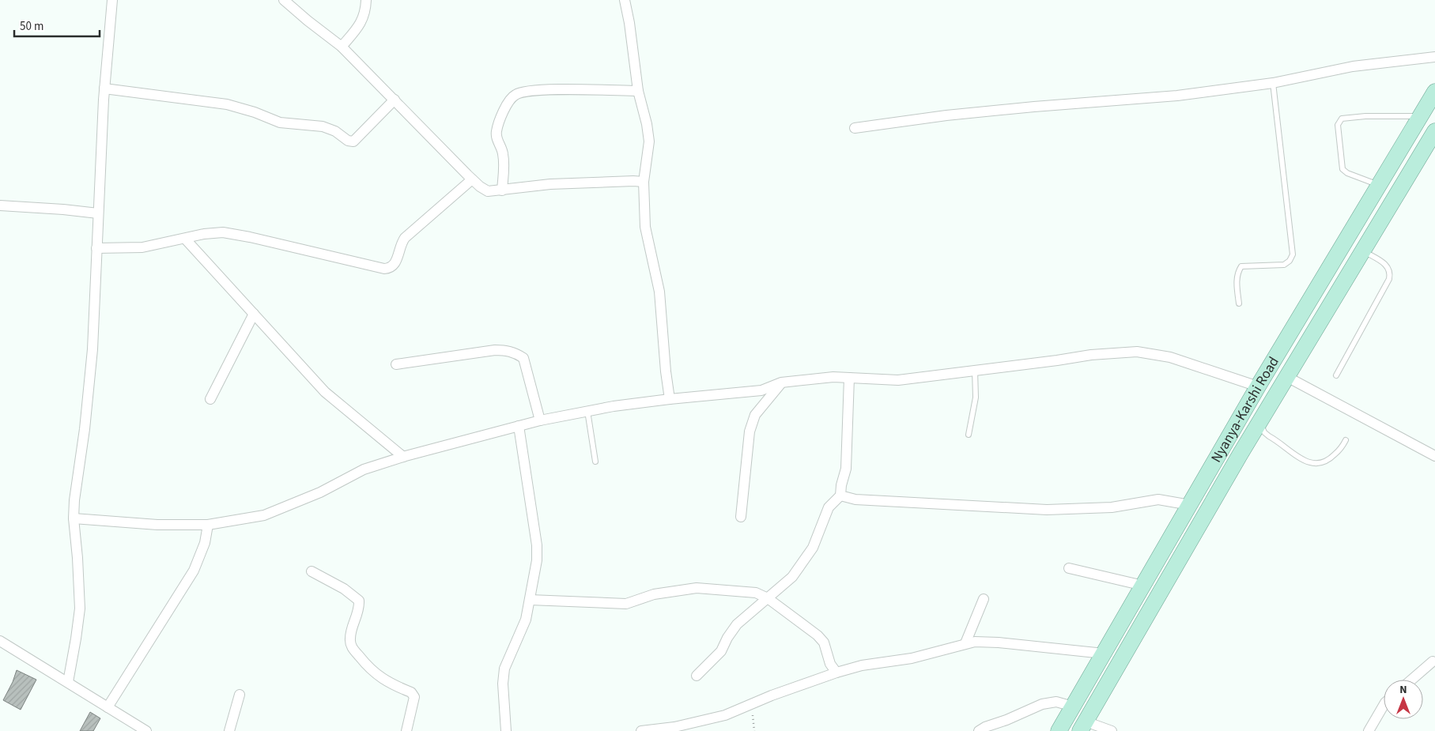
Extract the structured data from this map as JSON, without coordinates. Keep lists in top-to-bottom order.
{
  "streets": {
    "main road": ["Nyanya-Karshi Road"]
  },
  "scale_bar": "50 m",
  "north": "top"
}
